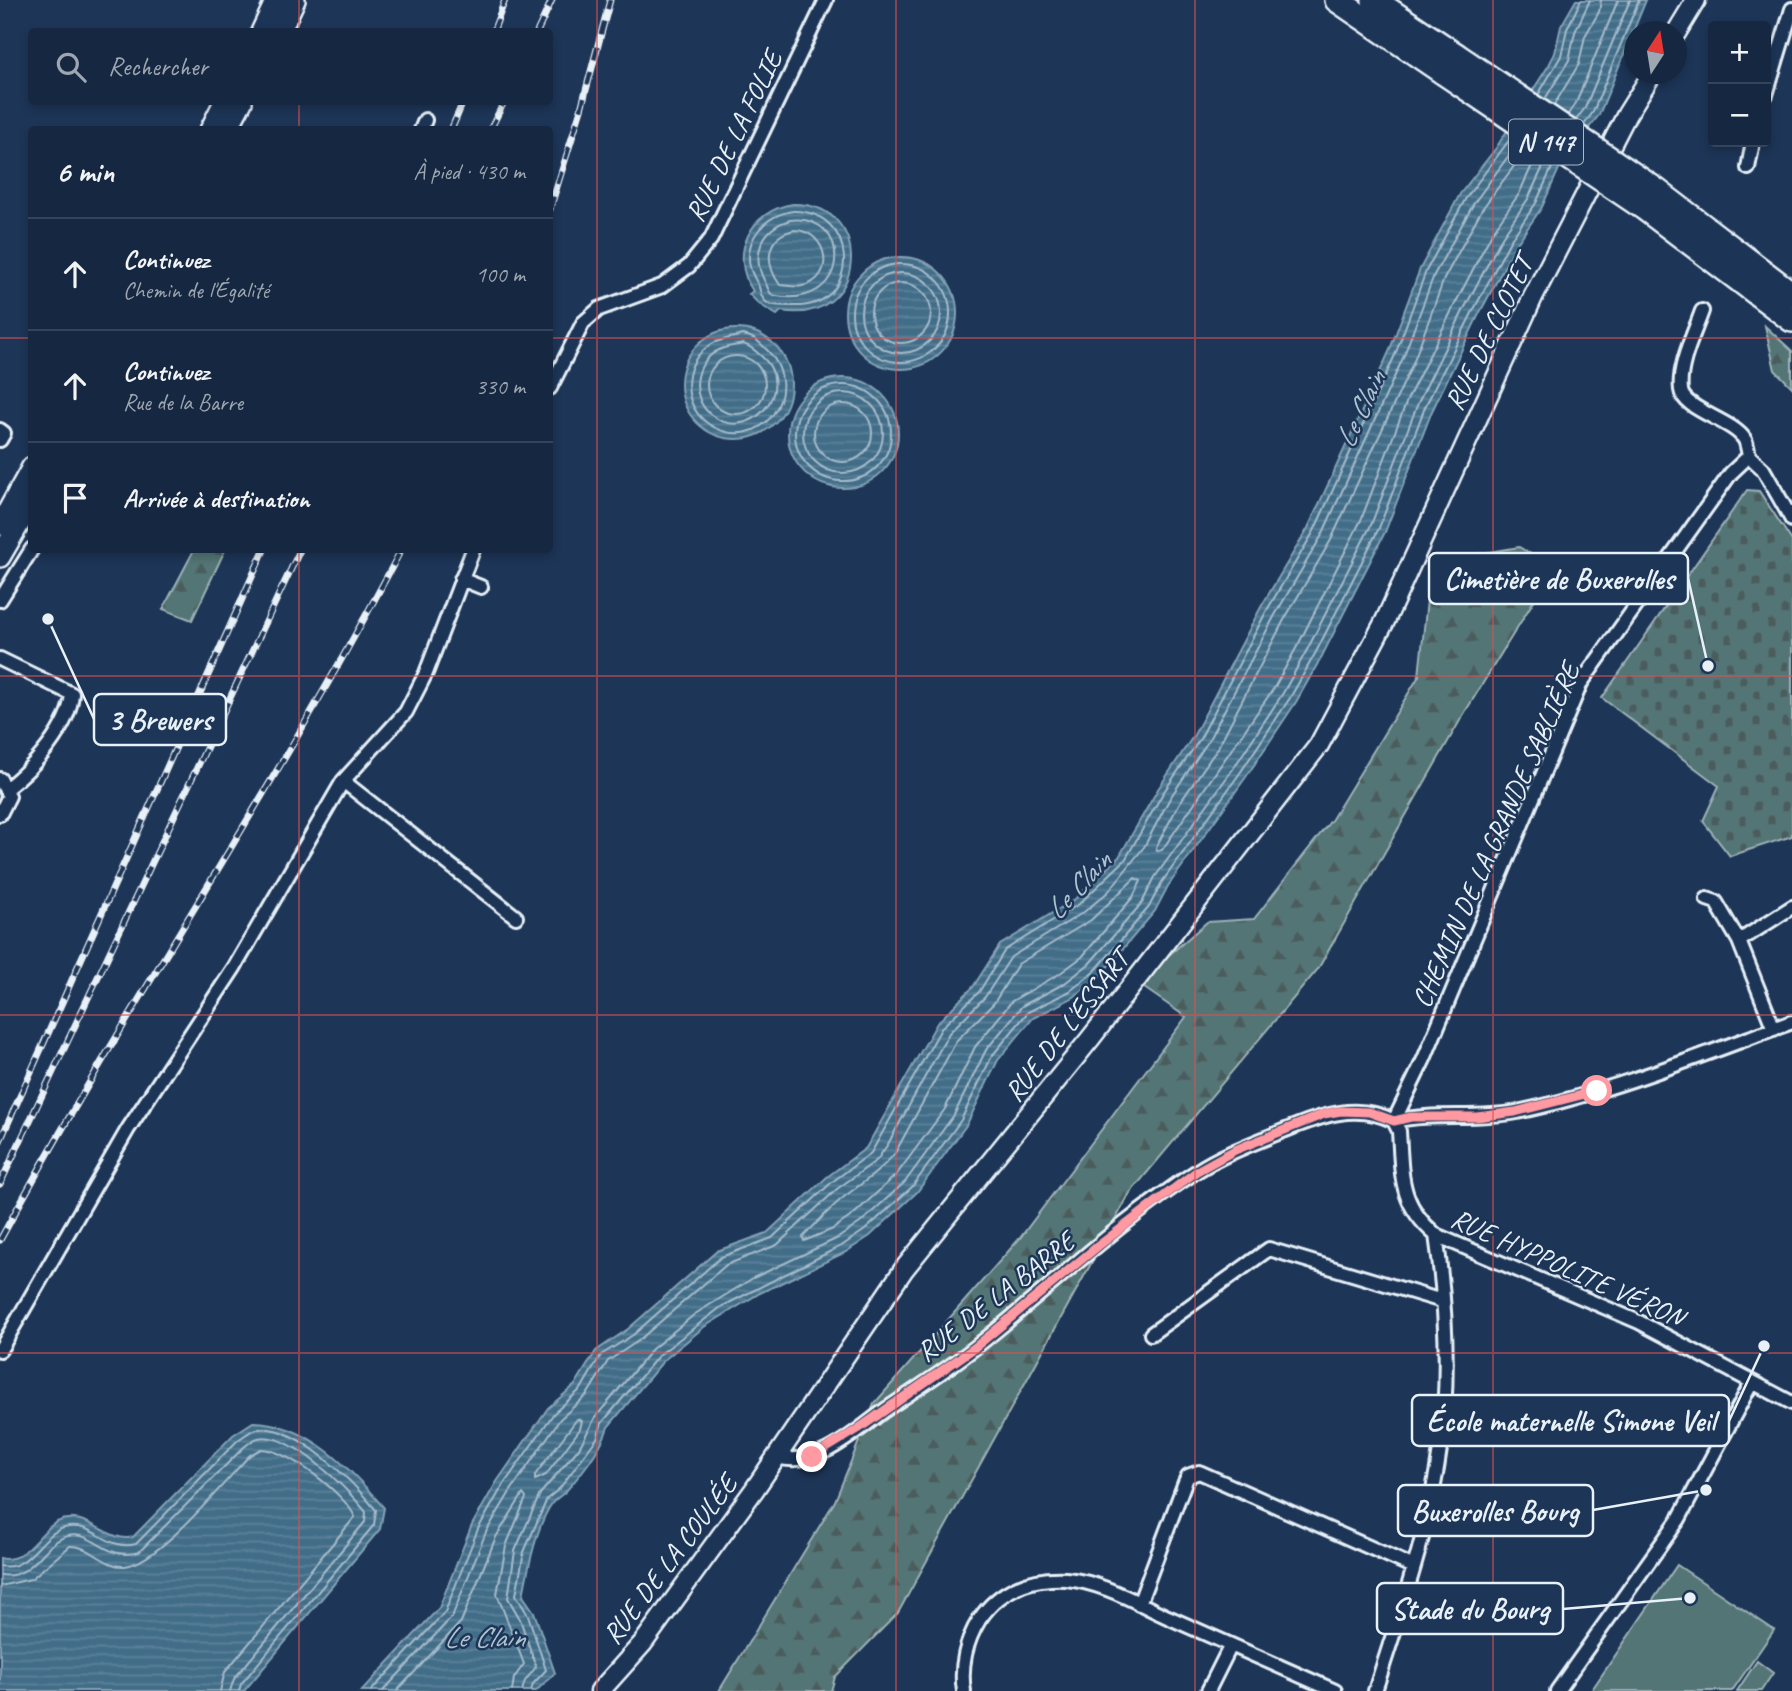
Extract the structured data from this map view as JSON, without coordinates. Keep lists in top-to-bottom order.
{
  "streets": {
    "highway": ["N 147"],
    "main road": ["RUE DE CLOTET", "RUE DE L'ESSART", "RUE DE LA COULÉE"],
    "street": [
      "RUE DE LA FOLIE",
      "CHEMIN DE LA GRANDE SABLIÈRE",
      "RUE HYPPOLITE VÉRON",
      "RUE DE LA BARRE"
    ]
  },
  "crossings": [
    ["RUE DE CLOTET", "RUE DE L'ESSART"],
    ["CHEMIN DE LA GRANDE SABLIÈRE", "RUE HYPPOLITE VÉRON"],
    ["CHEMIN DE LA GRANDE SABLIÈRE", "RUE DE LA BARRE"],
    ["RUE DE L'ESSART", "RUE DE LA BARRE"],
    ["RUE DE L'ESSART", "RUE DE LA COULÉE"],
    ["RUE HYPPOLITE VÉRON", "RUE DE LA BARRE"],
    ["RUE DE LA BARRE", "RUE DE LA COULÉE"]
  ],
  "water": ["Le Clain"],
  "places": [
    "3 Brewers",
    "Cimetière de Buxerolles",
    "École maternelle Simone Veil",
    "Buxerolles Bourg",
    "Stade du Bourg"
  ],
  "north": "top",
  "page": {
    "map_buttons": ["+", "−"],
    "search": "Rechercher",
    "heading": ["6 min", "À pied · 430 m"],
    "list": [
      ["Continuez", "Chemin de l'Égalité", "100 m"],
      ["Continuez", "Rue de la Barre", "330 m"],
      "Arrivée à destination"
    ]
  }
}
